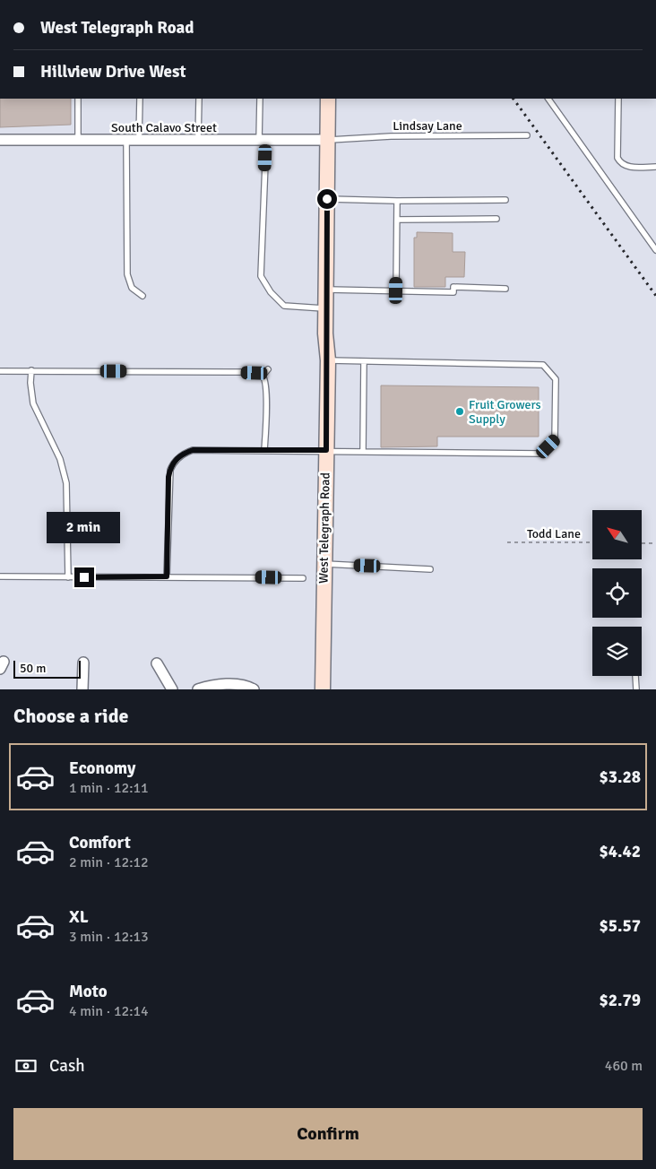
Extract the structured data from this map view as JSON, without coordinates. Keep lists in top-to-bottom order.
{
  "streets": {
    "main road": ["West Telegraph Road"],
    "street": ["South Calavo Street"],
    "lane": ["Lindsay Lane"],
    "path": ["Todd Lane"]
  },
  "crossings": [
    ["Lindsay Lane", "South Calavo Street"],
    ["Lindsay Lane", "West Telegraph Road"],
    ["South Calavo Street", "West Telegraph Road"]
  ],
  "places": ["Fruit Growers Supply"],
  "scale_bar": "50 m",
  "north": "top left",
  "page": {
    "banner": ["West Telegraph Road", "Hillview Drive West"],
    "bubble": "2 min",
    "scale": "50 m",
    "heading": "Choose a ride",
    "list": [
      {
        "name": "Economy",
        "note": "1 min · 12:11",
        "value": "$3.28"
      },
      {
        "name": "Comfort",
        "note": "2 min · 12:12",
        "value": "$4.42"
      },
      {
        "name": "XL",
        "note": "3 min · 12:13",
        "value": "$5.57"
      },
      {
        "name": "Moto",
        "note": "4 min · 12:14",
        "value": "$2.79"
      }
    ],
    "pay": ["Cash", "460 m"],
    "buttons": "Confirm"
  }
}
